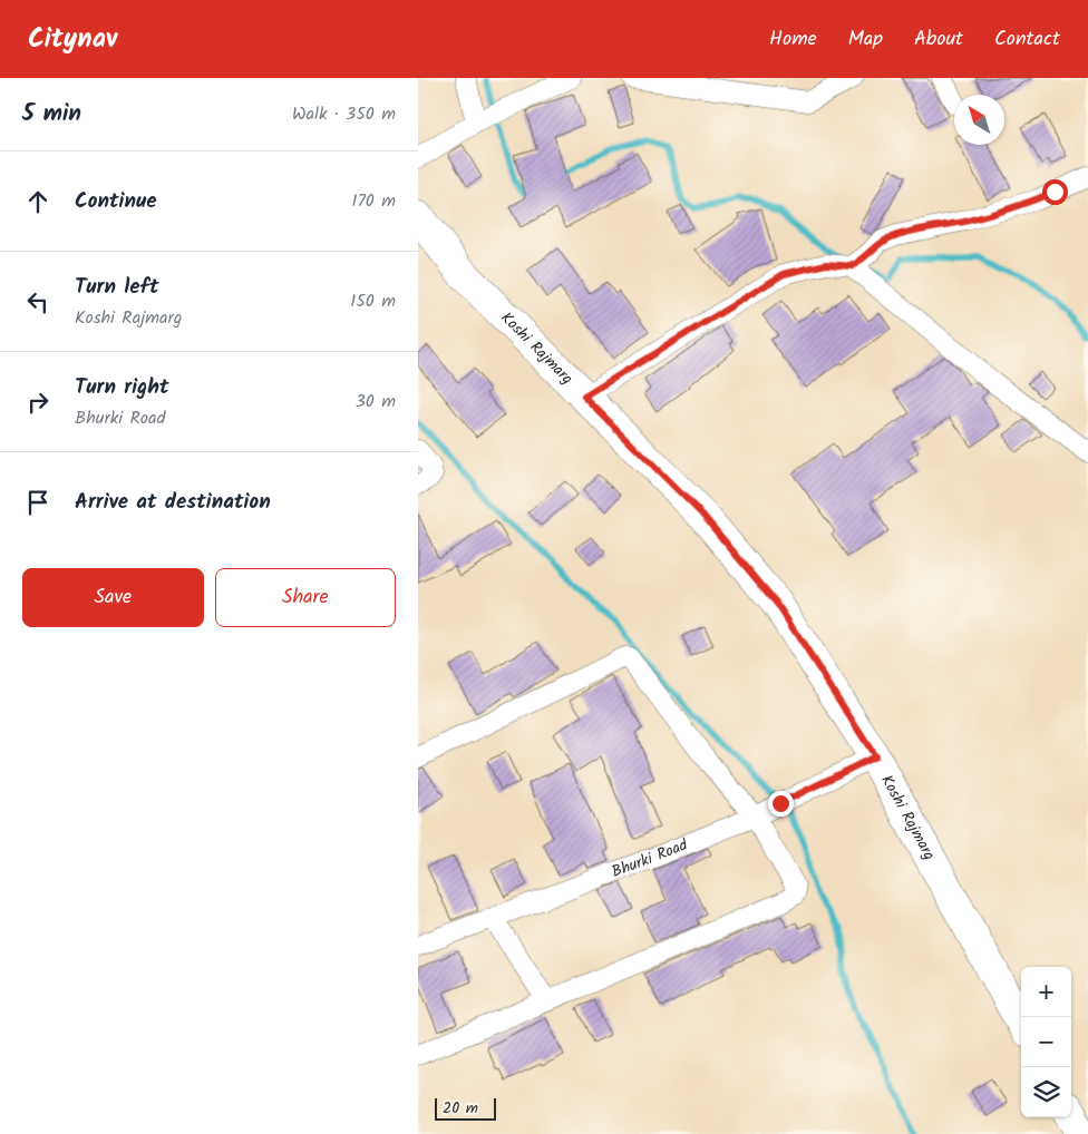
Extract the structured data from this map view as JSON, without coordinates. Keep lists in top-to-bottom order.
{
  "streets": {
    "main road": ["Koshi Rajmarg"],
    "street": ["Bhurki Road"]
  },
  "crossings": [
    ["Koshi Rajmarg", "Bhurki Road"]
  ],
  "scale_bar": "20 m",
  "north": "top left",
  "page": {
    "header": "Citynav",
    "nav": [
      "Home",
      "Map",
      "About",
      "Contact"
    ],
    "heading": ["5 min", "Walk · 350 m"],
    "list": [
      ["Continue", "170 m"],
      ["Turn left", "Koshi Rajmarg", "150 m"],
      ["Turn right", "Bhurki Road", "30 m"],
      "Arrive at destination"
    ],
    "buttons": ["Save", "Share"],
    "map_buttons": ["+", "−"],
    "scale": "20 m"
  }
}
